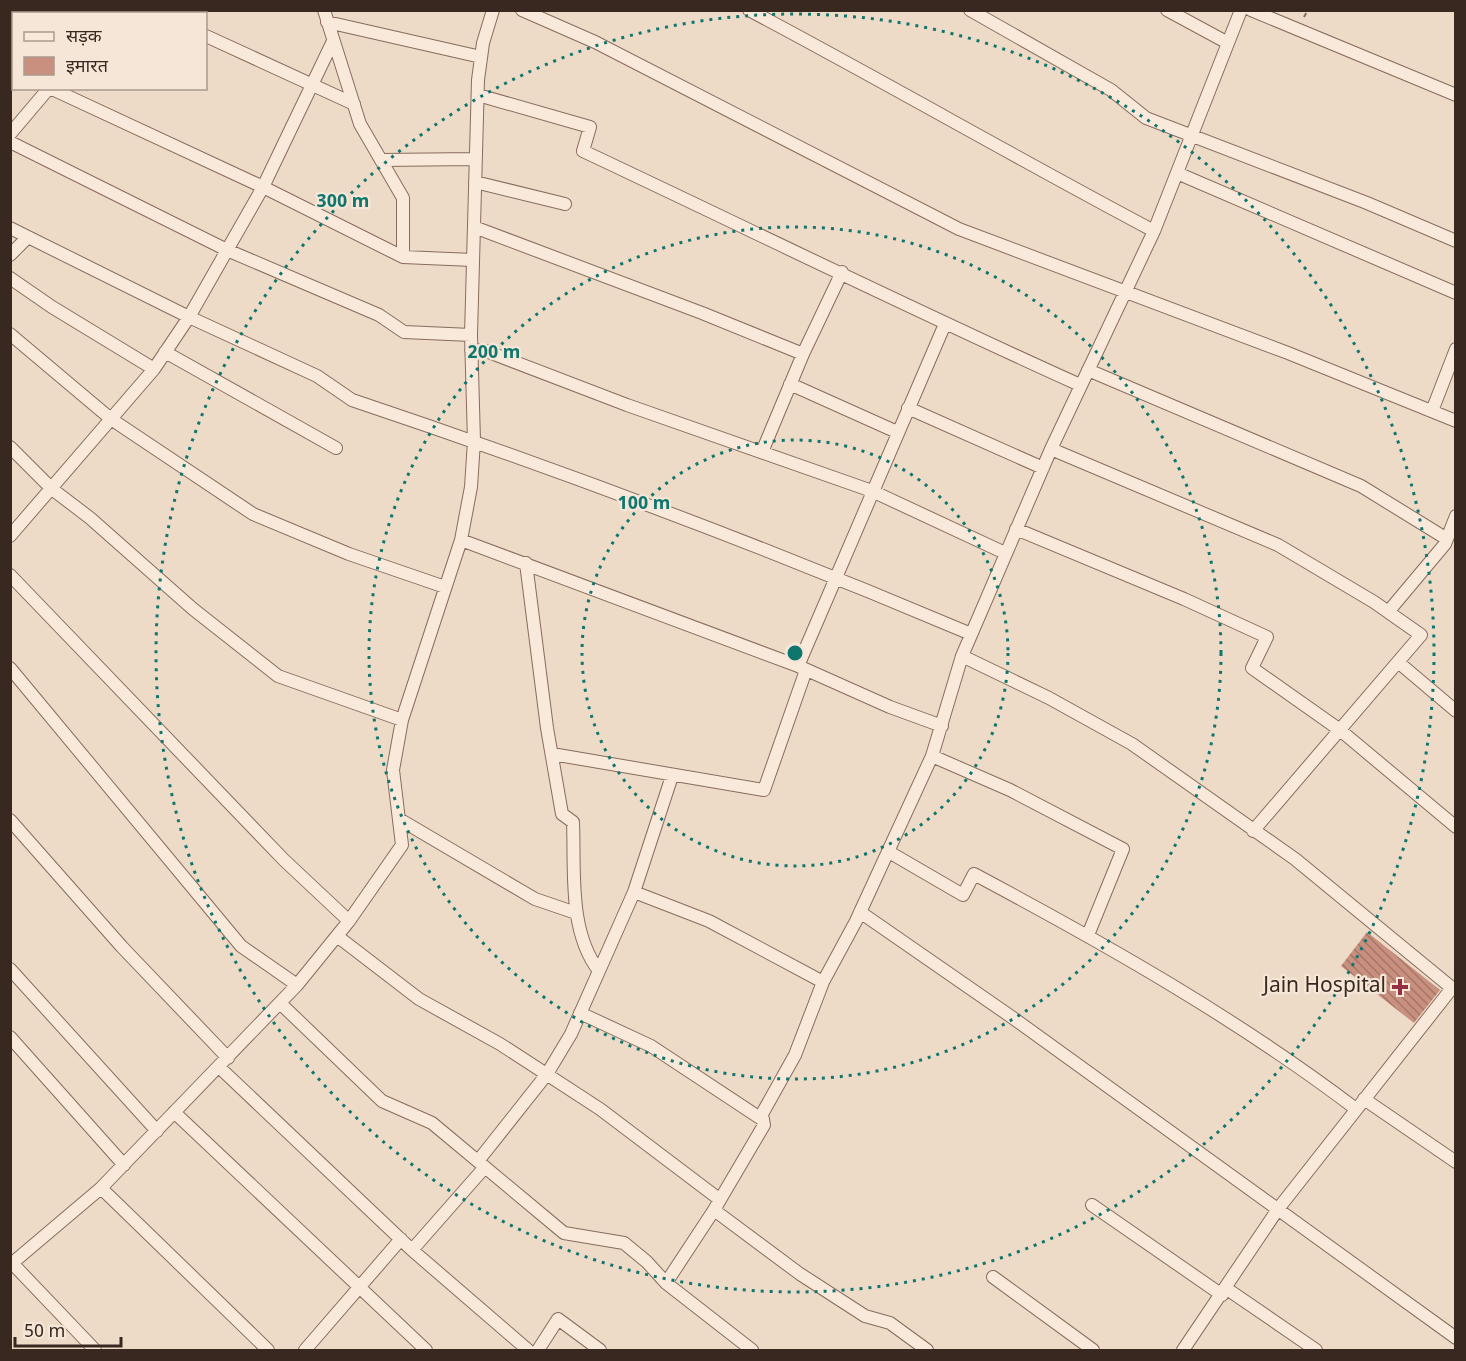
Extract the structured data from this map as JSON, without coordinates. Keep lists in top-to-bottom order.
{
  "places": {
    "health": ["Jain Hospital"]
  },
  "legend": ["सड़क", "इमारत"],
  "scale_bar": "50 m",
  "rings": ["300 m", "200 m", "100 m"]
}
